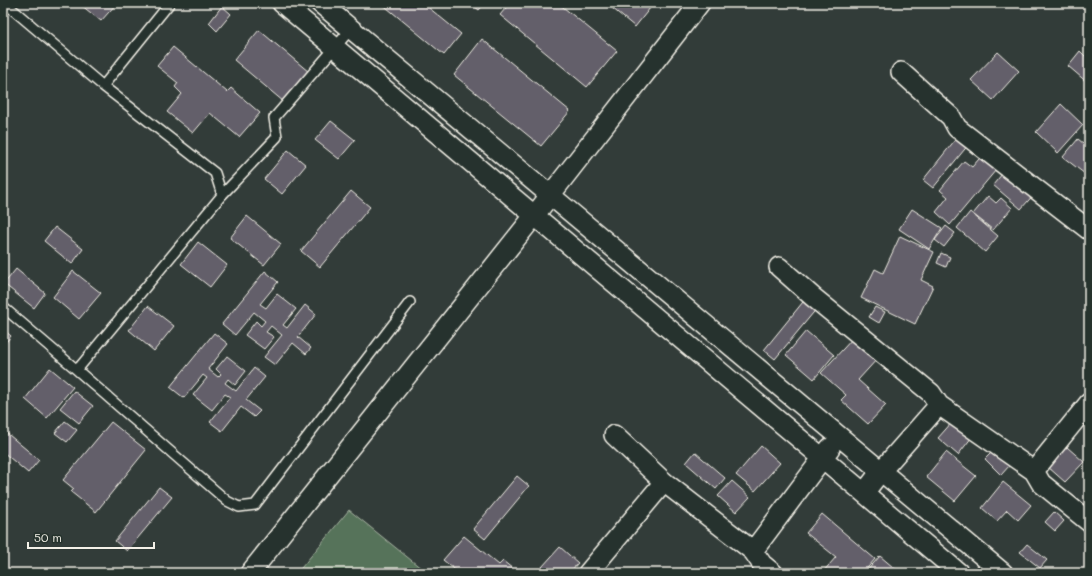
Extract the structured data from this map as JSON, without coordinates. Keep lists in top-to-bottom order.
{
  "scale_bar": "50 m"
}
